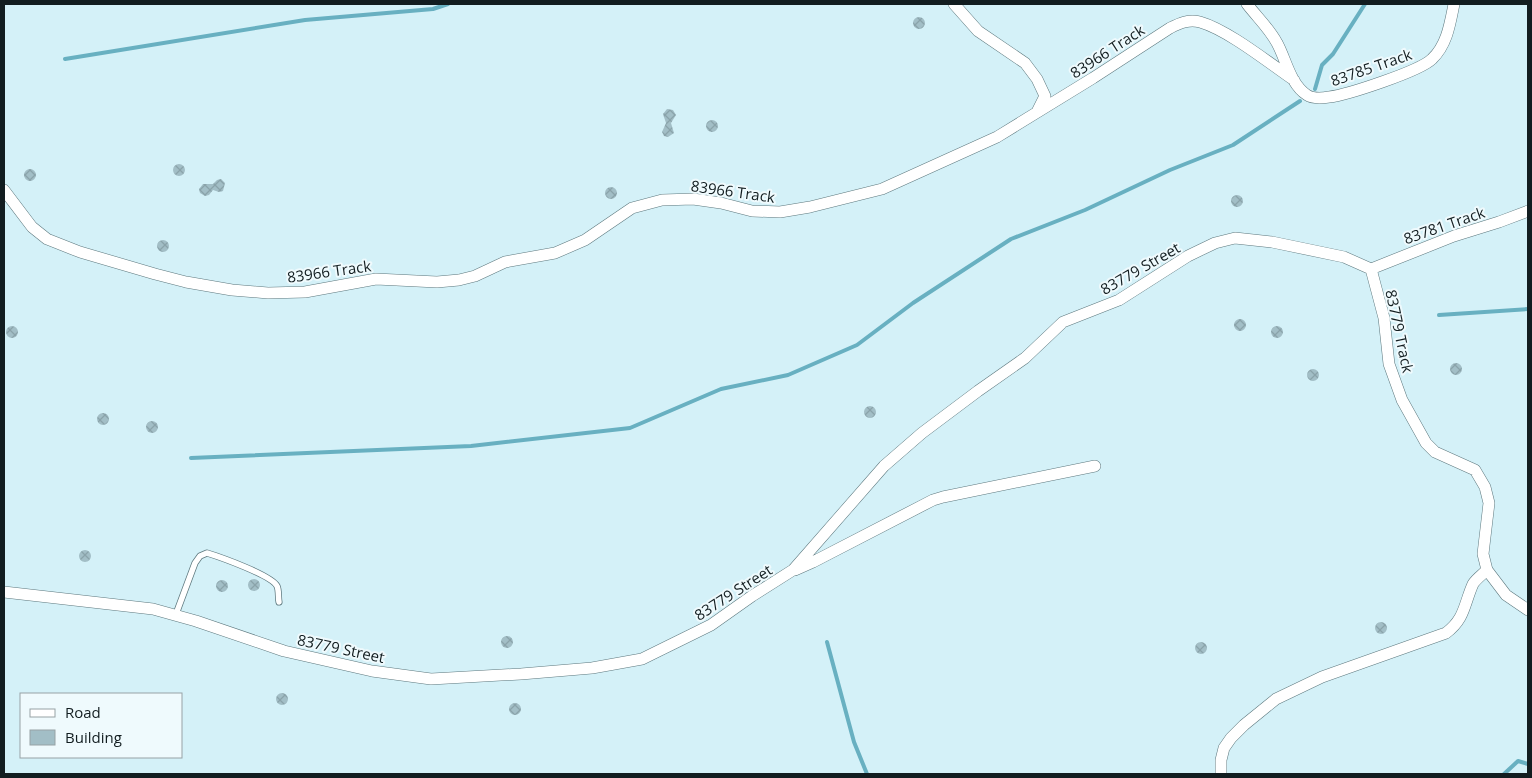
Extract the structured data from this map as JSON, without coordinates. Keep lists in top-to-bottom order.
{
  "streets": {
    "street": [
      "83966 Track",
      "83785 Track",
      "83781 Track",
      "83779 Street",
      "83779 Track"
    ]
  },
  "crossings": [
    ["83966 Track", "83785 Track"],
    ["83781 Track", "83779 Street"],
    ["83781 Track", "83779 Track"],
    ["83779 Street", "83779 Track"]
  ],
  "legend": ["Road", "Building"]
}
